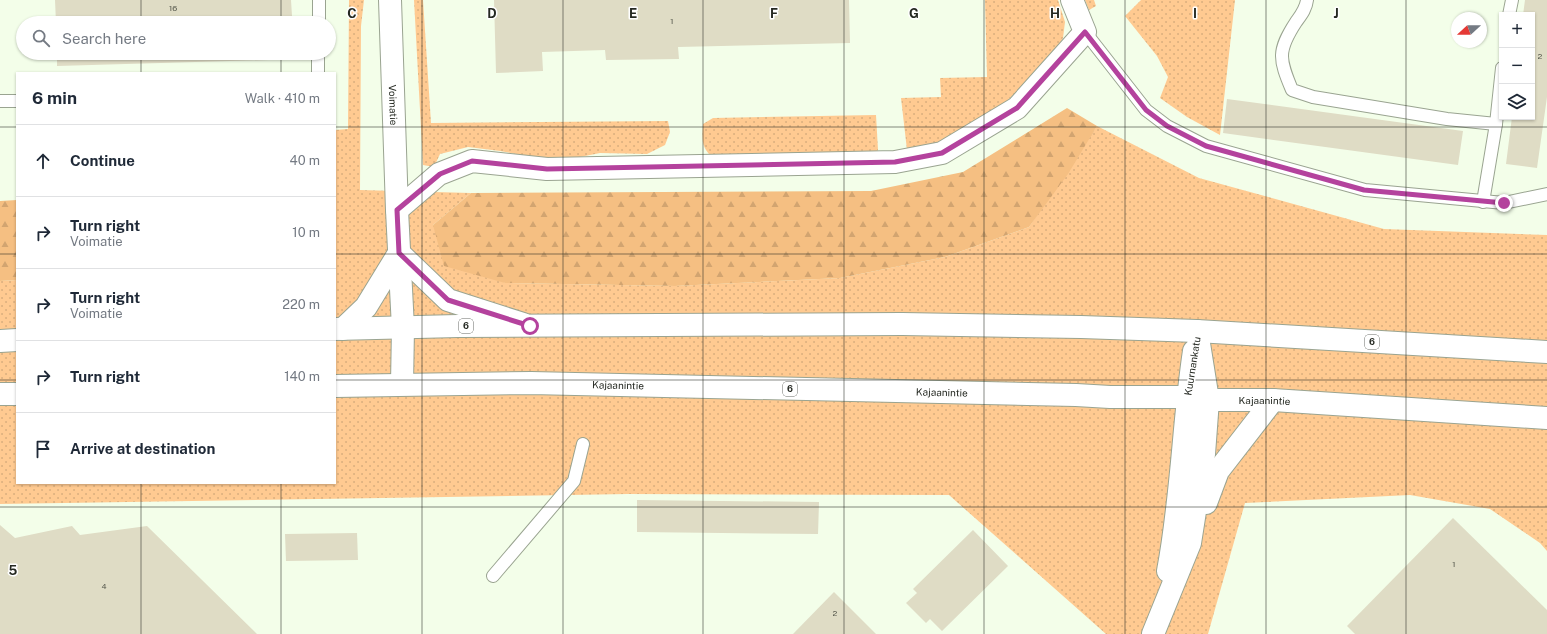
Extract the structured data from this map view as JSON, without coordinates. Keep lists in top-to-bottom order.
{
  "streets": {
    "main road": [
      "Voimatie",
      "6",
      "Kuurnankatu",
      "Kajaanintie"
    ]
  },
  "crossings": [
    ["Voimatie", "6"],
    ["Voimatie", "Kajaanintie"],
    ["6", "Kuurnankatu"],
    ["Kuurnankatu", "Kajaanintie"]
  ],
  "house_numbers": [
    "16",
    "1",
    "2",
    "1",
    "4",
    "2"
  ],
  "north": "left",
  "page": {
    "map_buttons": ["+", "−"],
    "search": "Search here",
    "heading": ["6 min", "Walk · 410 m"],
    "list": [
      ["Continue", "40 m"],
      ["Turn right", "Voimatie", "10 m"],
      ["Turn right", "Voimatie", "220 m"],
      ["Turn right", "140 m"],
      "Arrive at destination"
    ]
  },
  "grid": {
    "columns": [
      "C",
      "D",
      "E",
      "F",
      "G",
      "H",
      "I",
      "J"
    ],
    "rows": ["5"]
  }
}
